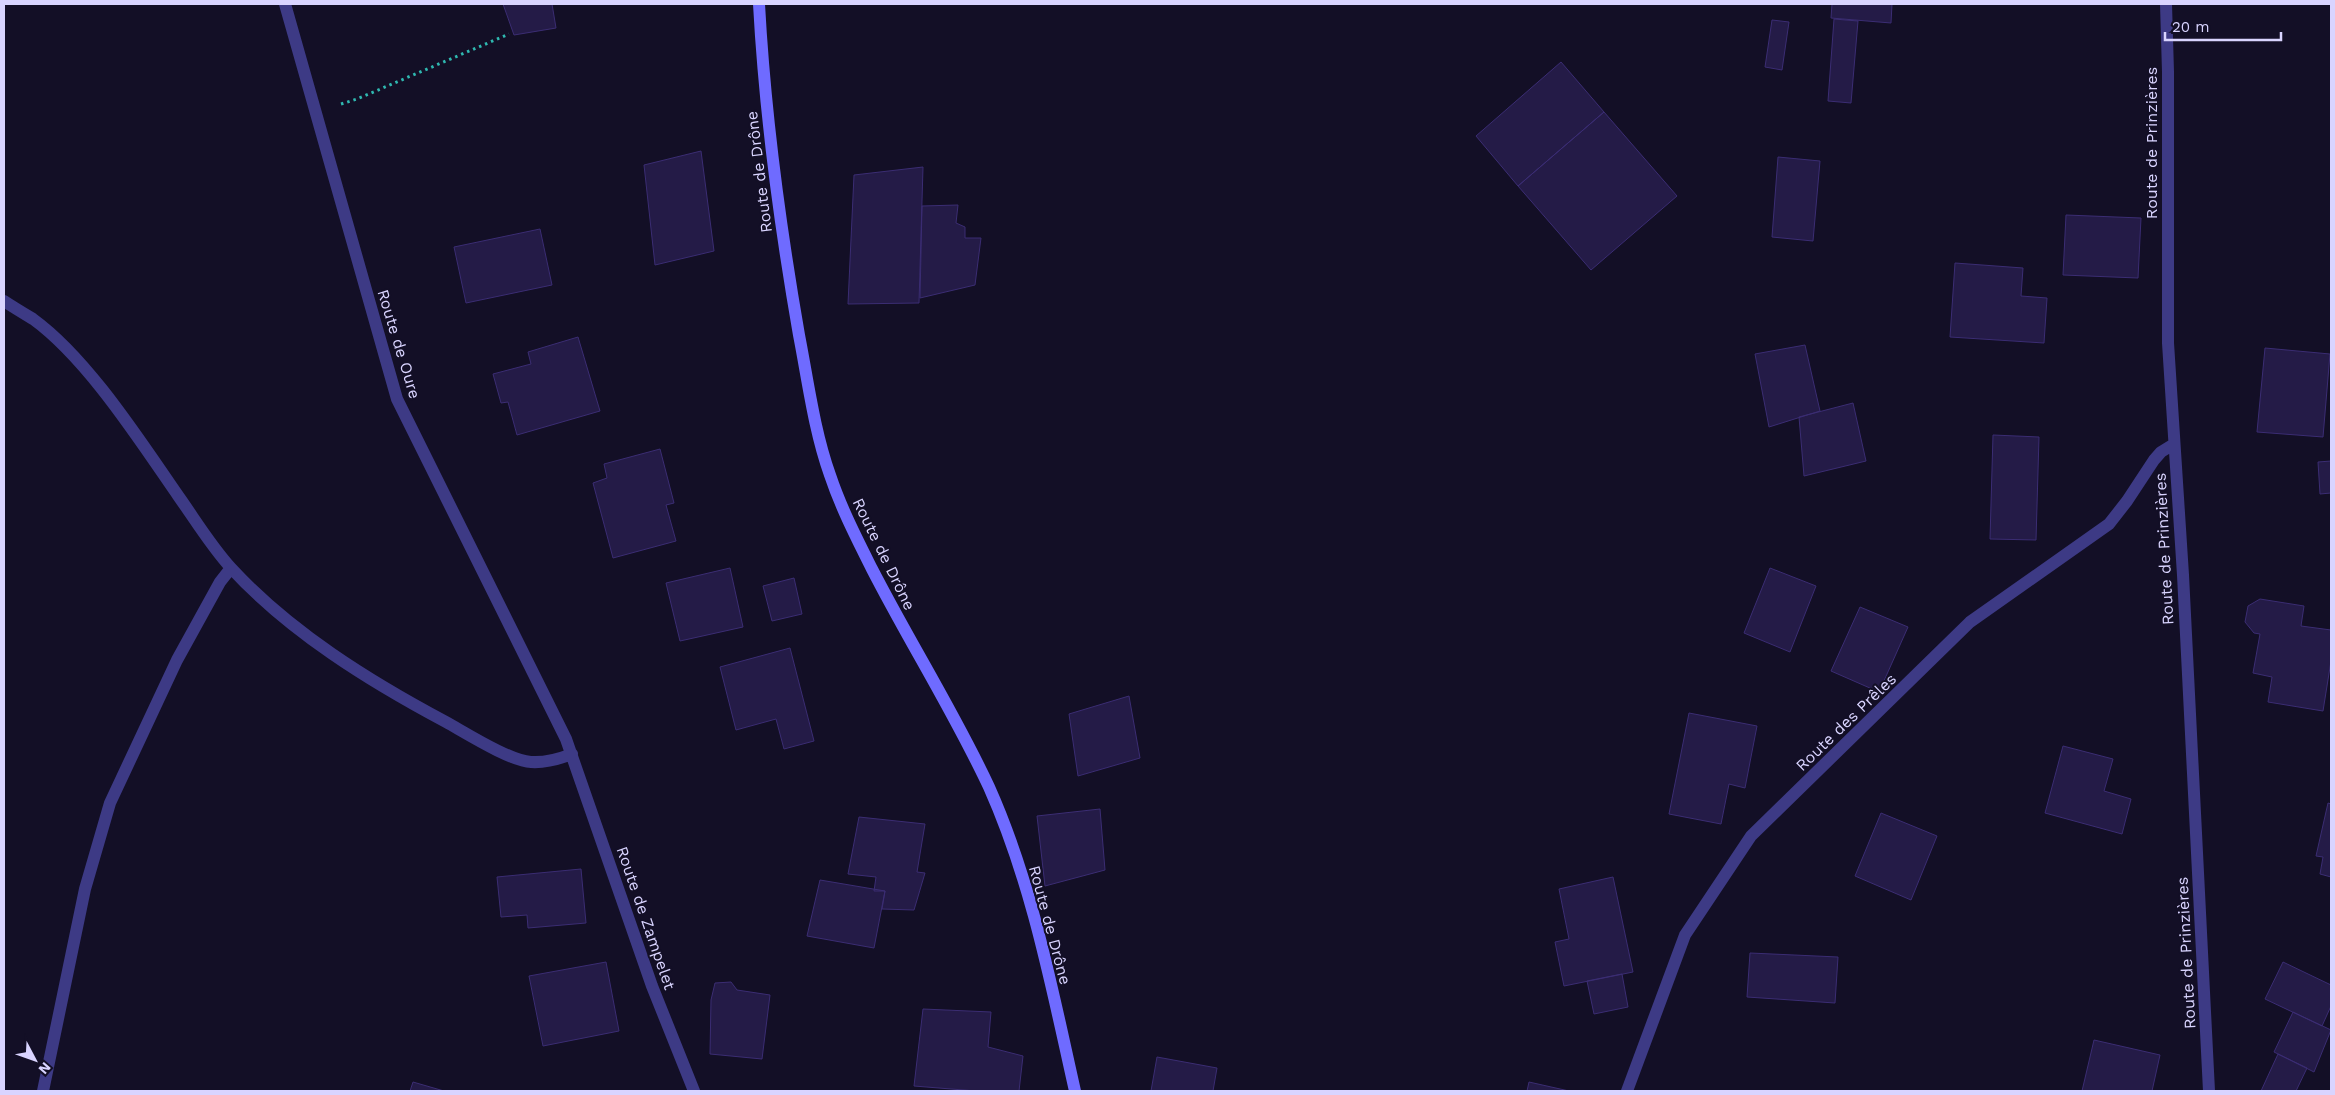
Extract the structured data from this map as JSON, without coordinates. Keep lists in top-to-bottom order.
{
  "streets": {
    "street": [
      "Route de Prinzières",
      "Route de Drône",
      "Route de Oure",
      "Route des Prêles",
      "Route de Zampelet"
    ]
  },
  "crossings": [
    ["Route de Prinzières", "Route des Prêles"],
    ["Route de Oure", "Route de Zampelet"]
  ],
  "scale_bar": "20 m",
  "north": "bottom right"
}
